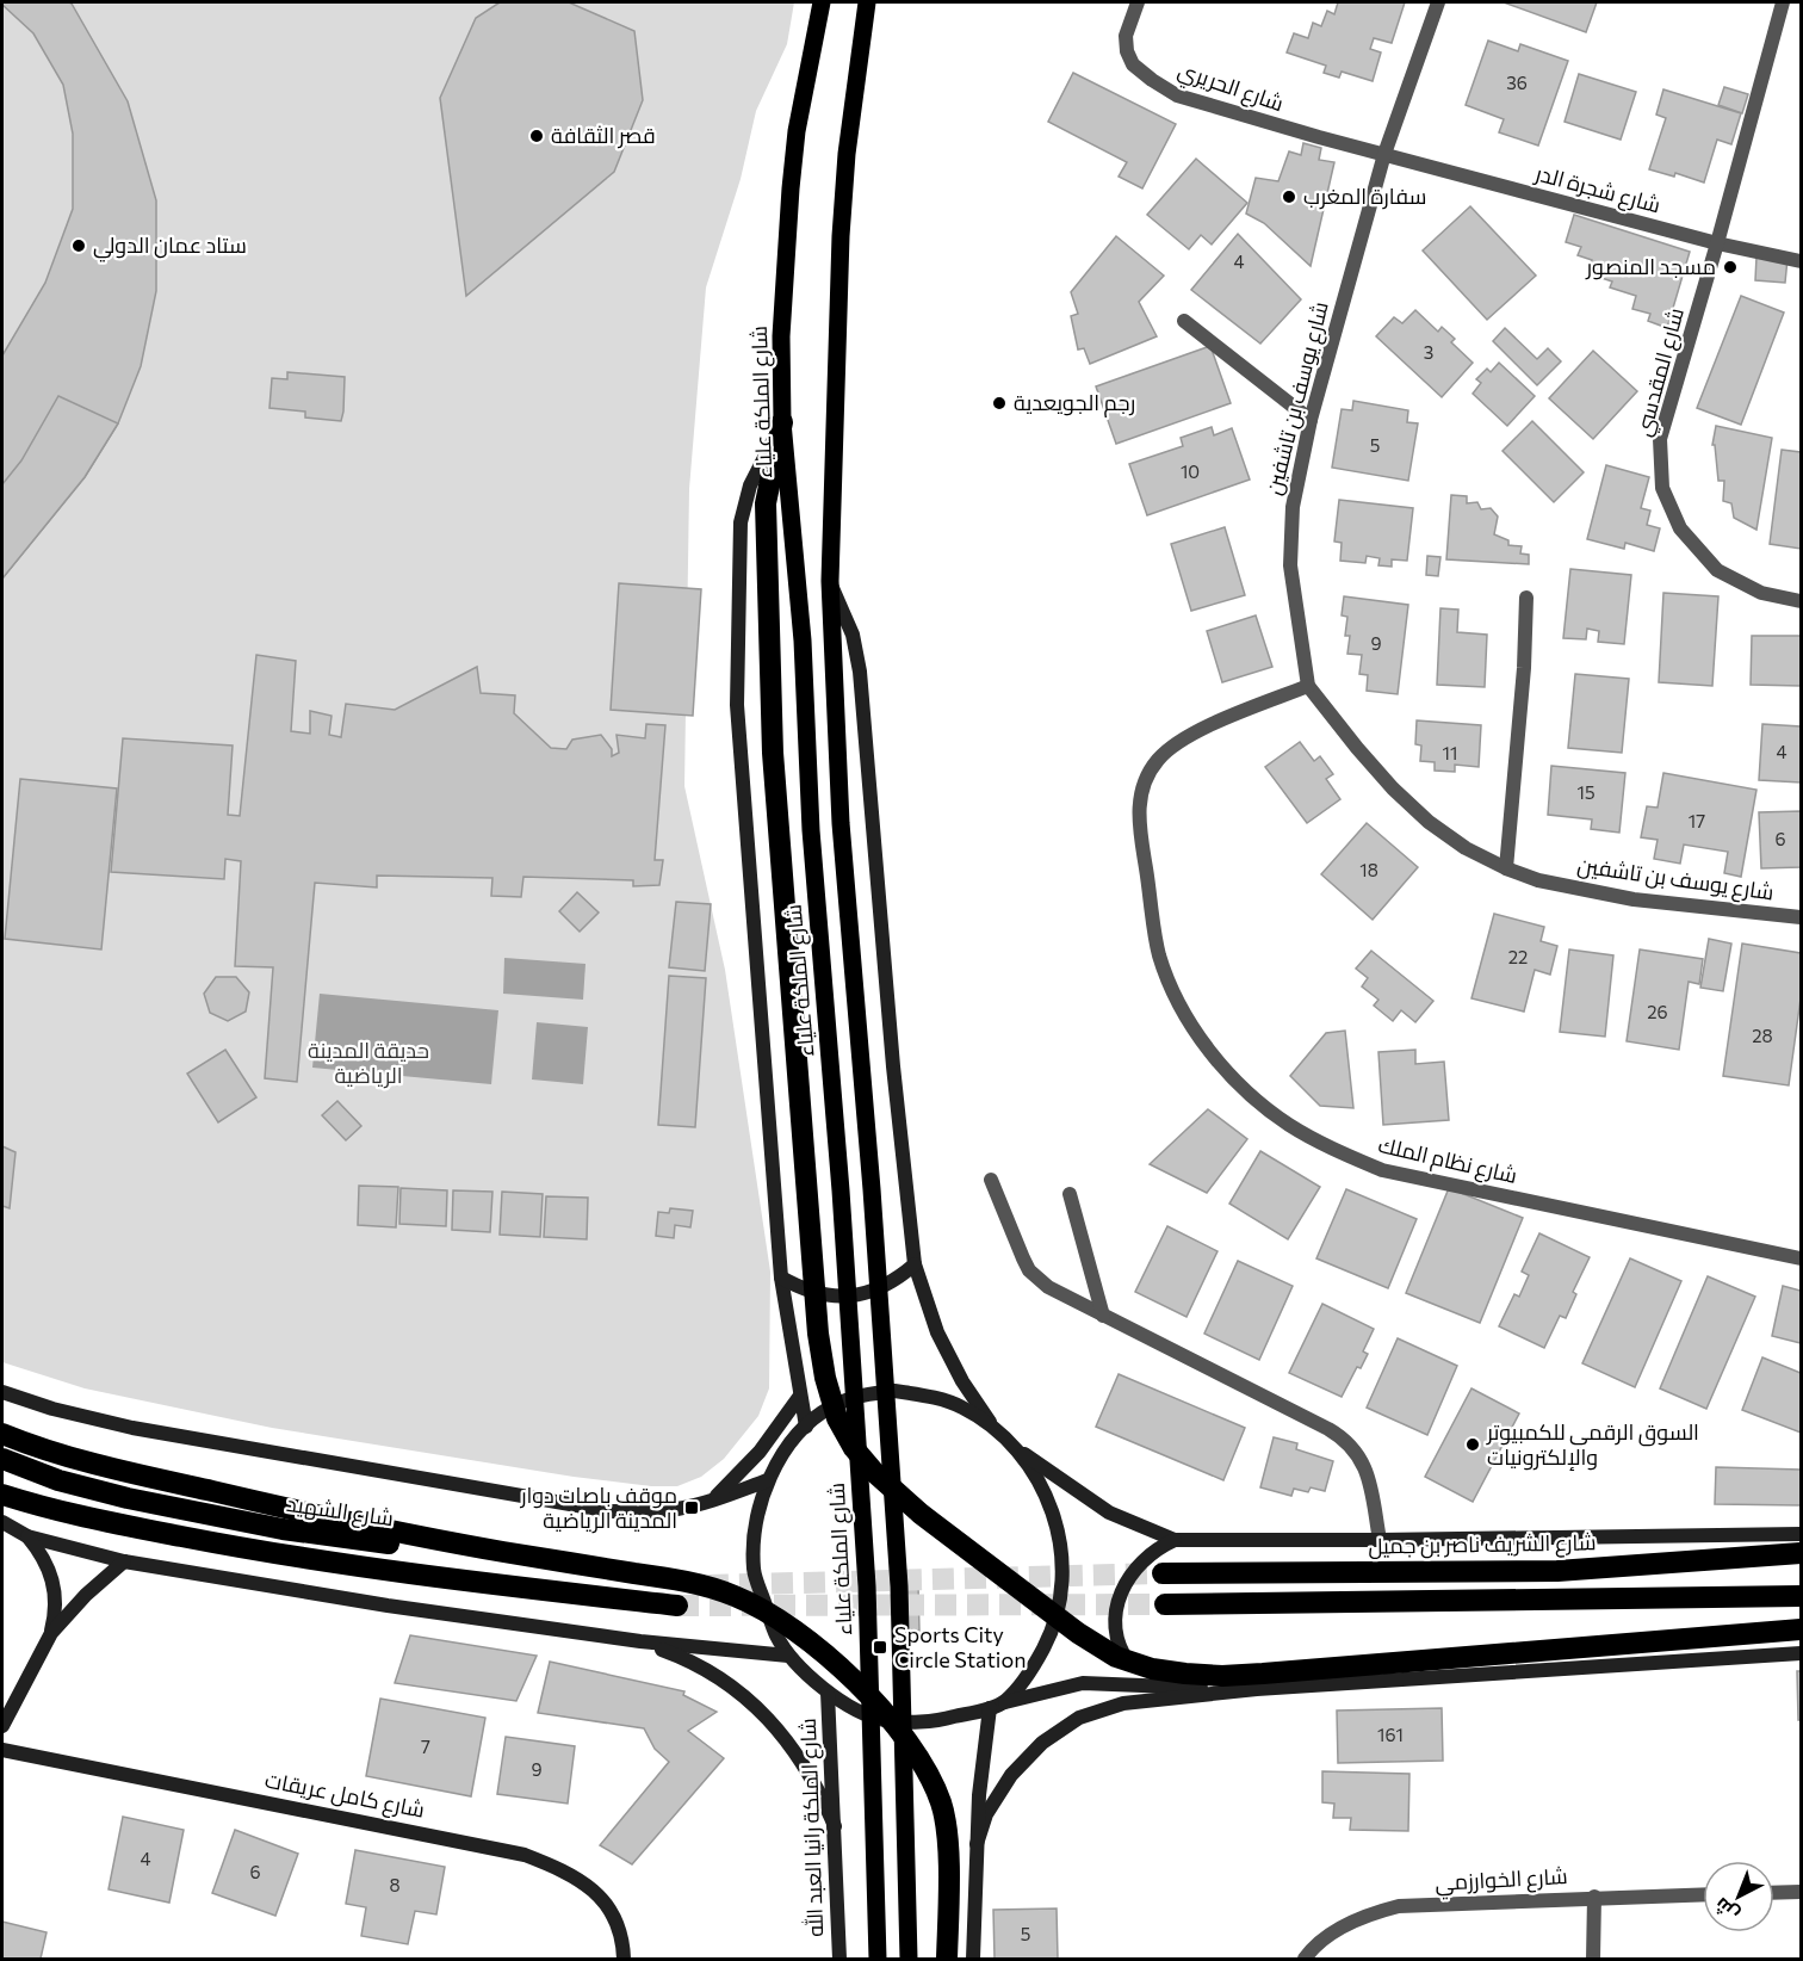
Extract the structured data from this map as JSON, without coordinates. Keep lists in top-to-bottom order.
{
  "streets": {
    "highway": ["شارع الشهيد", "شارع الشريف ناصر بن جميل"],
    "main road": ["شارع الملكة علياء", "شارع كامل عريقات", "شارع الملكة رانيا العبد الله"],
    "street": [
      "شارع الحريري",
      "شارع شجرة الدر",
      "شارع المقدسي",
      "شارع يوسف بن تاشفين",
      "شارع نظام الملك",
      "شارع الخوارزمي"
    ]
  },
  "crossings": [
    ["شارع الحريري", "شارع شجرة الدر"],
    ["شارع الحريري", "شارع يوسف بن تاشفين"],
    ["شارع شجرة الدر", "شارع المقدسي"],
    ["شارع شجرة الدر", "شارع يوسف بن تاشفين"],
    ["شارع يوسف بن تاشفين", "شارع نظام الملك"]
  ],
  "parks": ["حديقة المدينة الرياضية"],
  "places": {
    "other": [
      "قصر الثقافة",
      "سفارة المغرب",
      "ستاد عمان الدولي",
      "مسجد المنصور",
      "رجم الجويعدية",
      "السوق الرقمي للكمبيوتر والإلكترونيات"
    ],
    "transit": ["موقف باصات دوار المدينة الرياضية", "Sports City Circle Station"]
  },
  "house_numbers": [
    "36",
    "4",
    "3",
    "5",
    "10",
    "9",
    "4",
    "11",
    "15",
    "17",
    "6",
    "18",
    "22",
    "26",
    "28",
    "161",
    "7",
    "9",
    "4",
    "6",
    "8",
    "5"
  ],
  "north": "bottom left"
}
